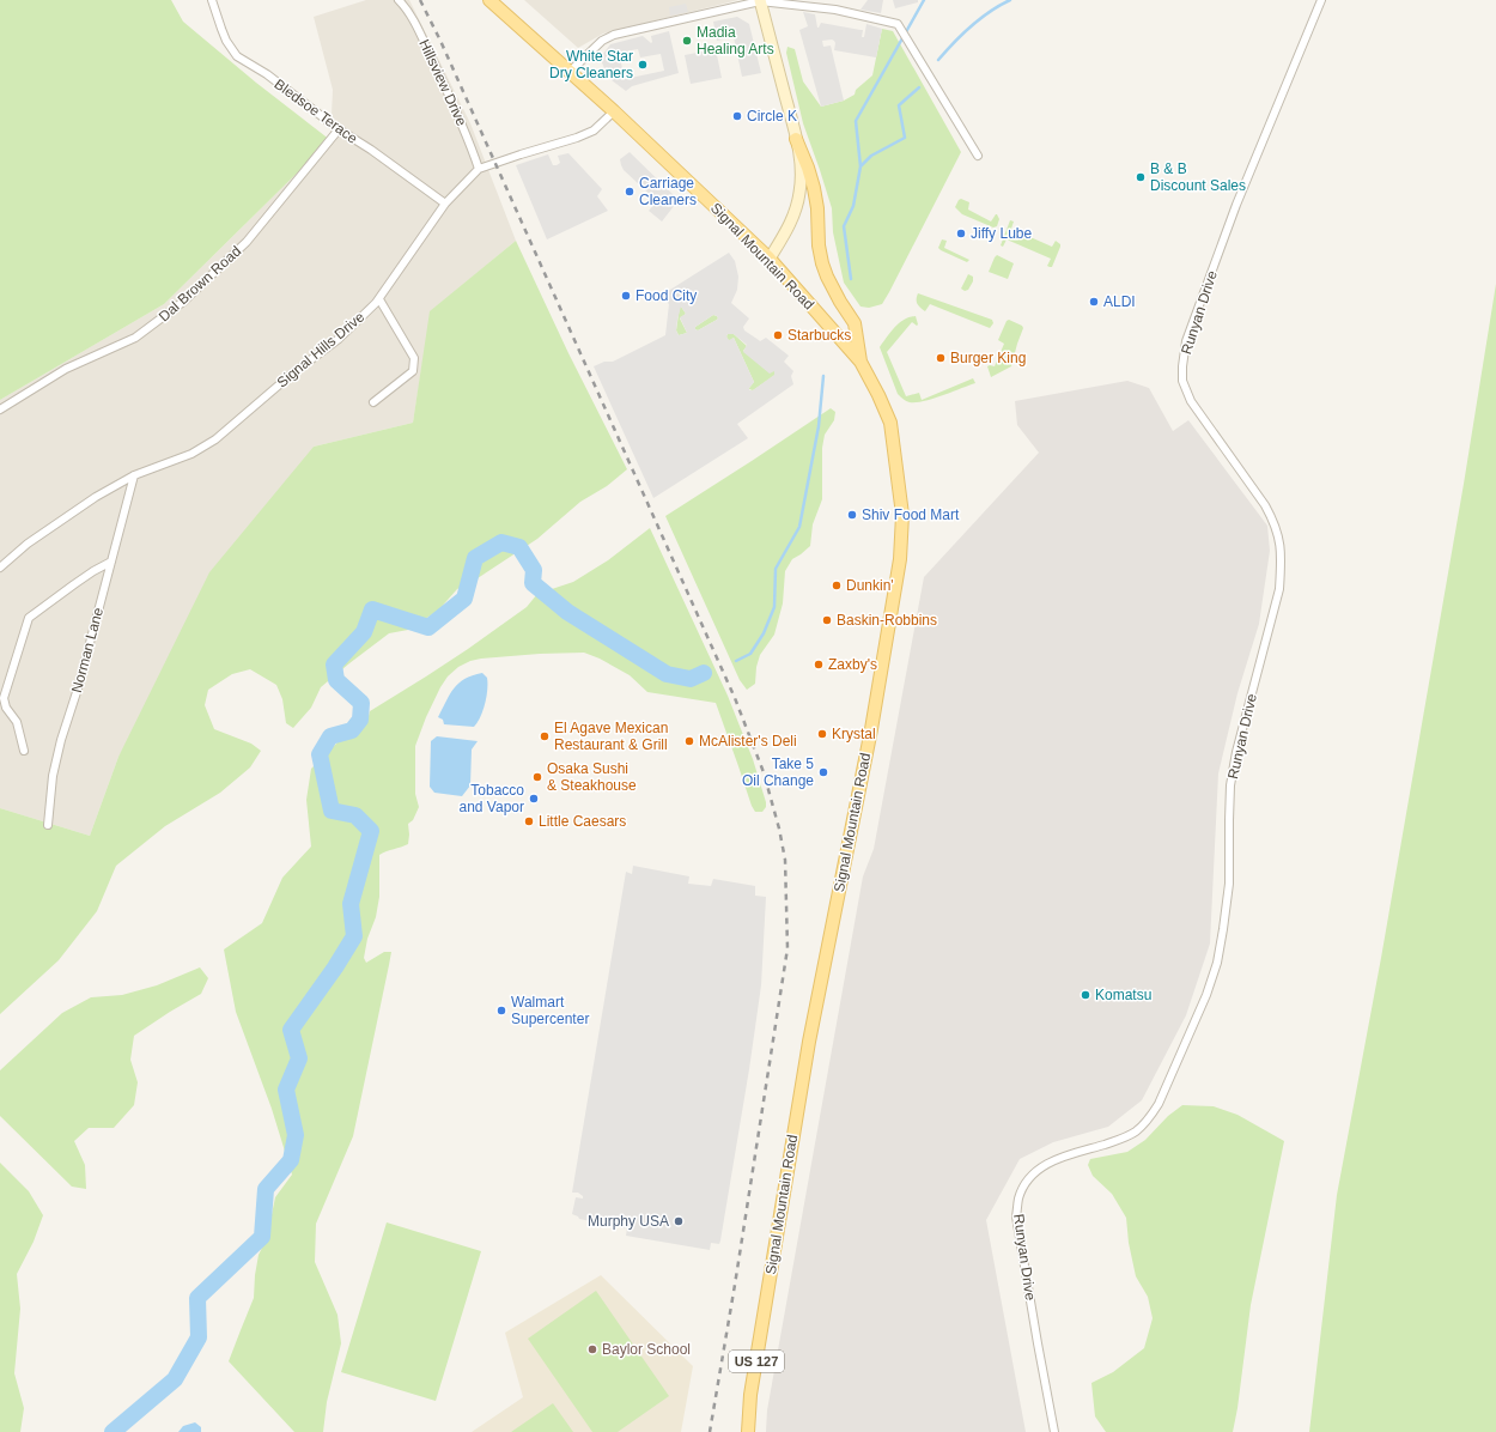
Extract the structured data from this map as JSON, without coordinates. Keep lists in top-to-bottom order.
{
  "streets": {
    "main road": ["Signal Mountain Road", "US 127"],
    "street": [
      "Hillsview Drive",
      "Bledsoe Terace",
      "Dal Brown Road",
      "Runyan Drive",
      "Signal Hills Drive",
      "Norman Lane"
    ]
  },
  "crossings": [
    ["Hillsview Drive", "Signal Hills Drive"],
    ["Bledsoe Terace", "Dal Brown Road"],
    ["Bledsoe Terace", "Signal Hills Drive"],
    ["Signal Mountain Road", "Signal Hills Drive"],
    ["Signal Hills Drive", "Norman Lane"]
  ],
  "places": [
    "Madia Healing Arts",
    "White Star Dry Cleaners",
    "Circle K",
    "B & B Discount Sales",
    "Carriage Cleaners",
    "Jiffy Lube",
    "Food City",
    "ALDI",
    "Starbucks",
    "Burger King",
    "Shiv Food Mart",
    "Dunkin'",
    "Baskin-Robbins",
    "Zaxby's",
    "Krystal",
    "El Agave Mexican Restaurant & Grill",
    "McAlister's Deli",
    "Take 5 Oil Change",
    "Osaka Sushi & Steakhouse",
    "Tobacco and Vapor",
    "Little Caesars",
    "Komatsu",
    "Walmart Supercenter",
    "Murphy USA",
    "Baylor School"
  ]
}
